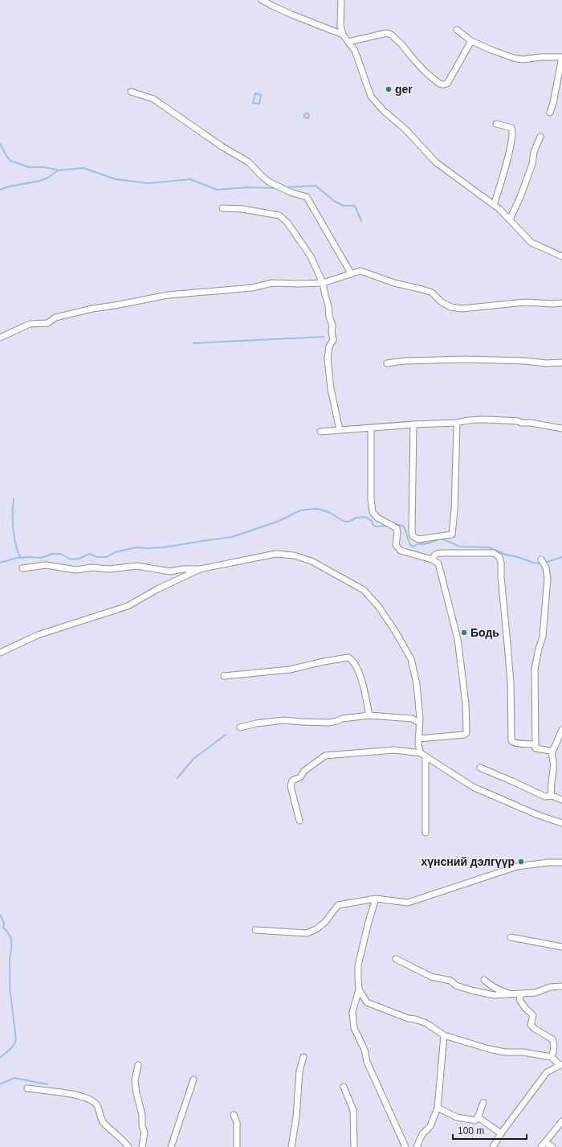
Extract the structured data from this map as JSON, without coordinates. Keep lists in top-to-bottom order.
{
  "places": ["ger", "Бодь", "хүнсний дэлгүүр"],
  "scale_bar": "100 m"
}
